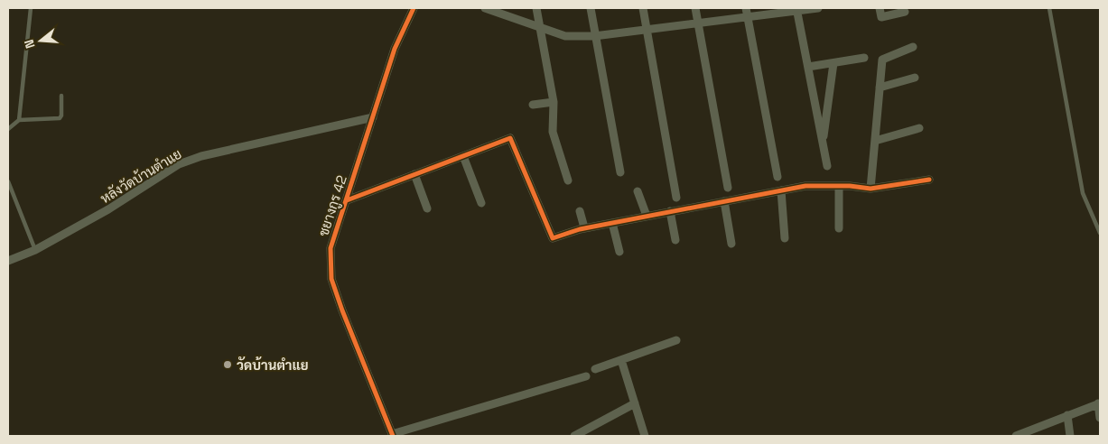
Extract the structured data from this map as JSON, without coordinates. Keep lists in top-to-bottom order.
{
  "streets": {
    "street": ["หลังวัดบ้านตำแย", "ชยางกูร 42"]
  },
  "crossings": [
    ["หลังวัดบ้านตำแย", "ชยางกูร 42"]
  ],
  "places": ["วัดบ้านตำแย"],
  "north": "left"
}
